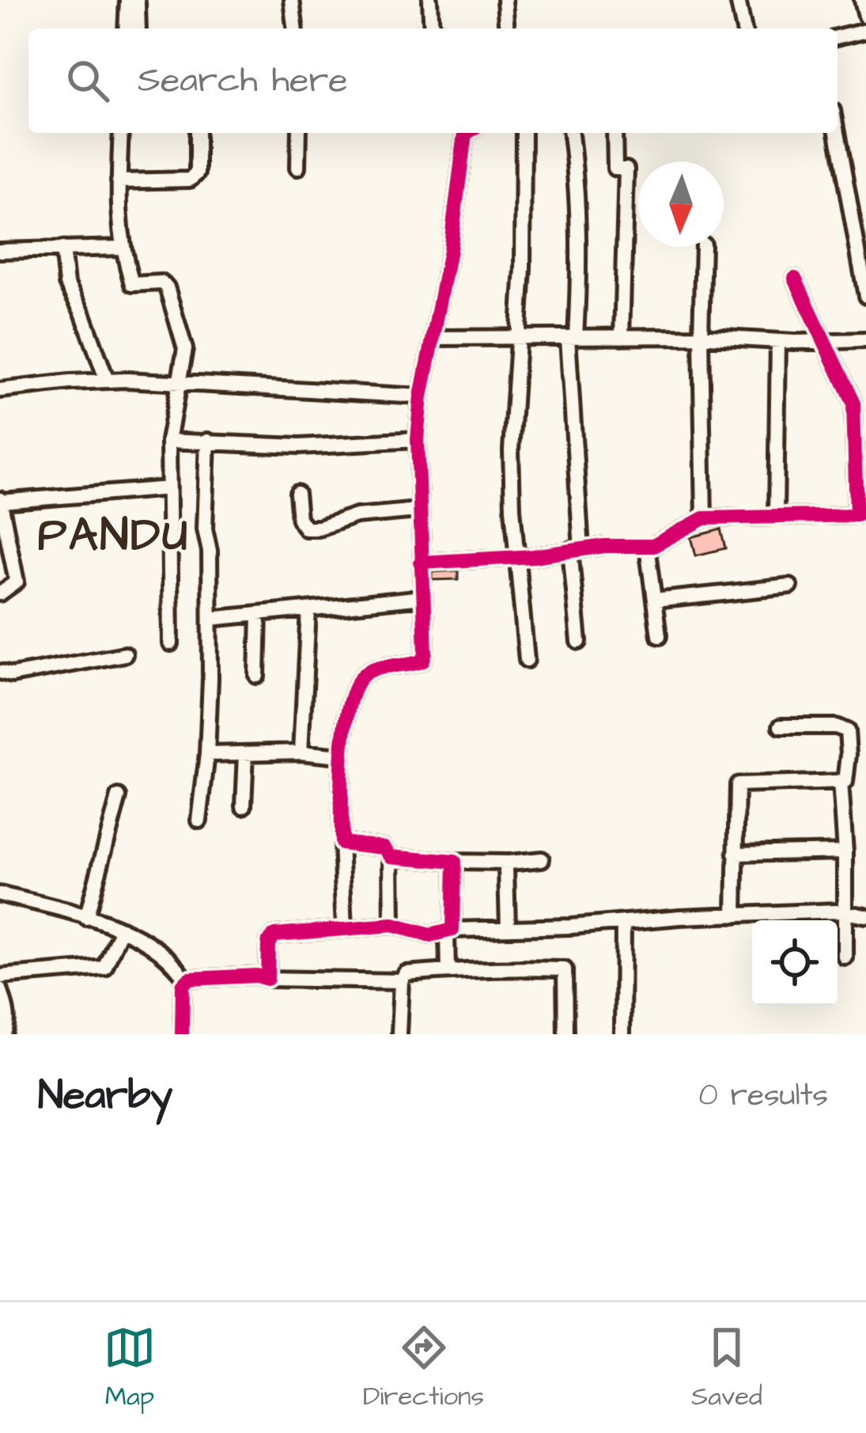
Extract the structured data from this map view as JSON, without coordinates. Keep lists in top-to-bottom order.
{
  "districts": ["PANDU"],
  "north": "bottom",
  "page": {
    "search": "Search here",
    "heading": ["Nearby", "0 results"],
    "nav": ["Map", "Directions", "Saved"]
  }
}
